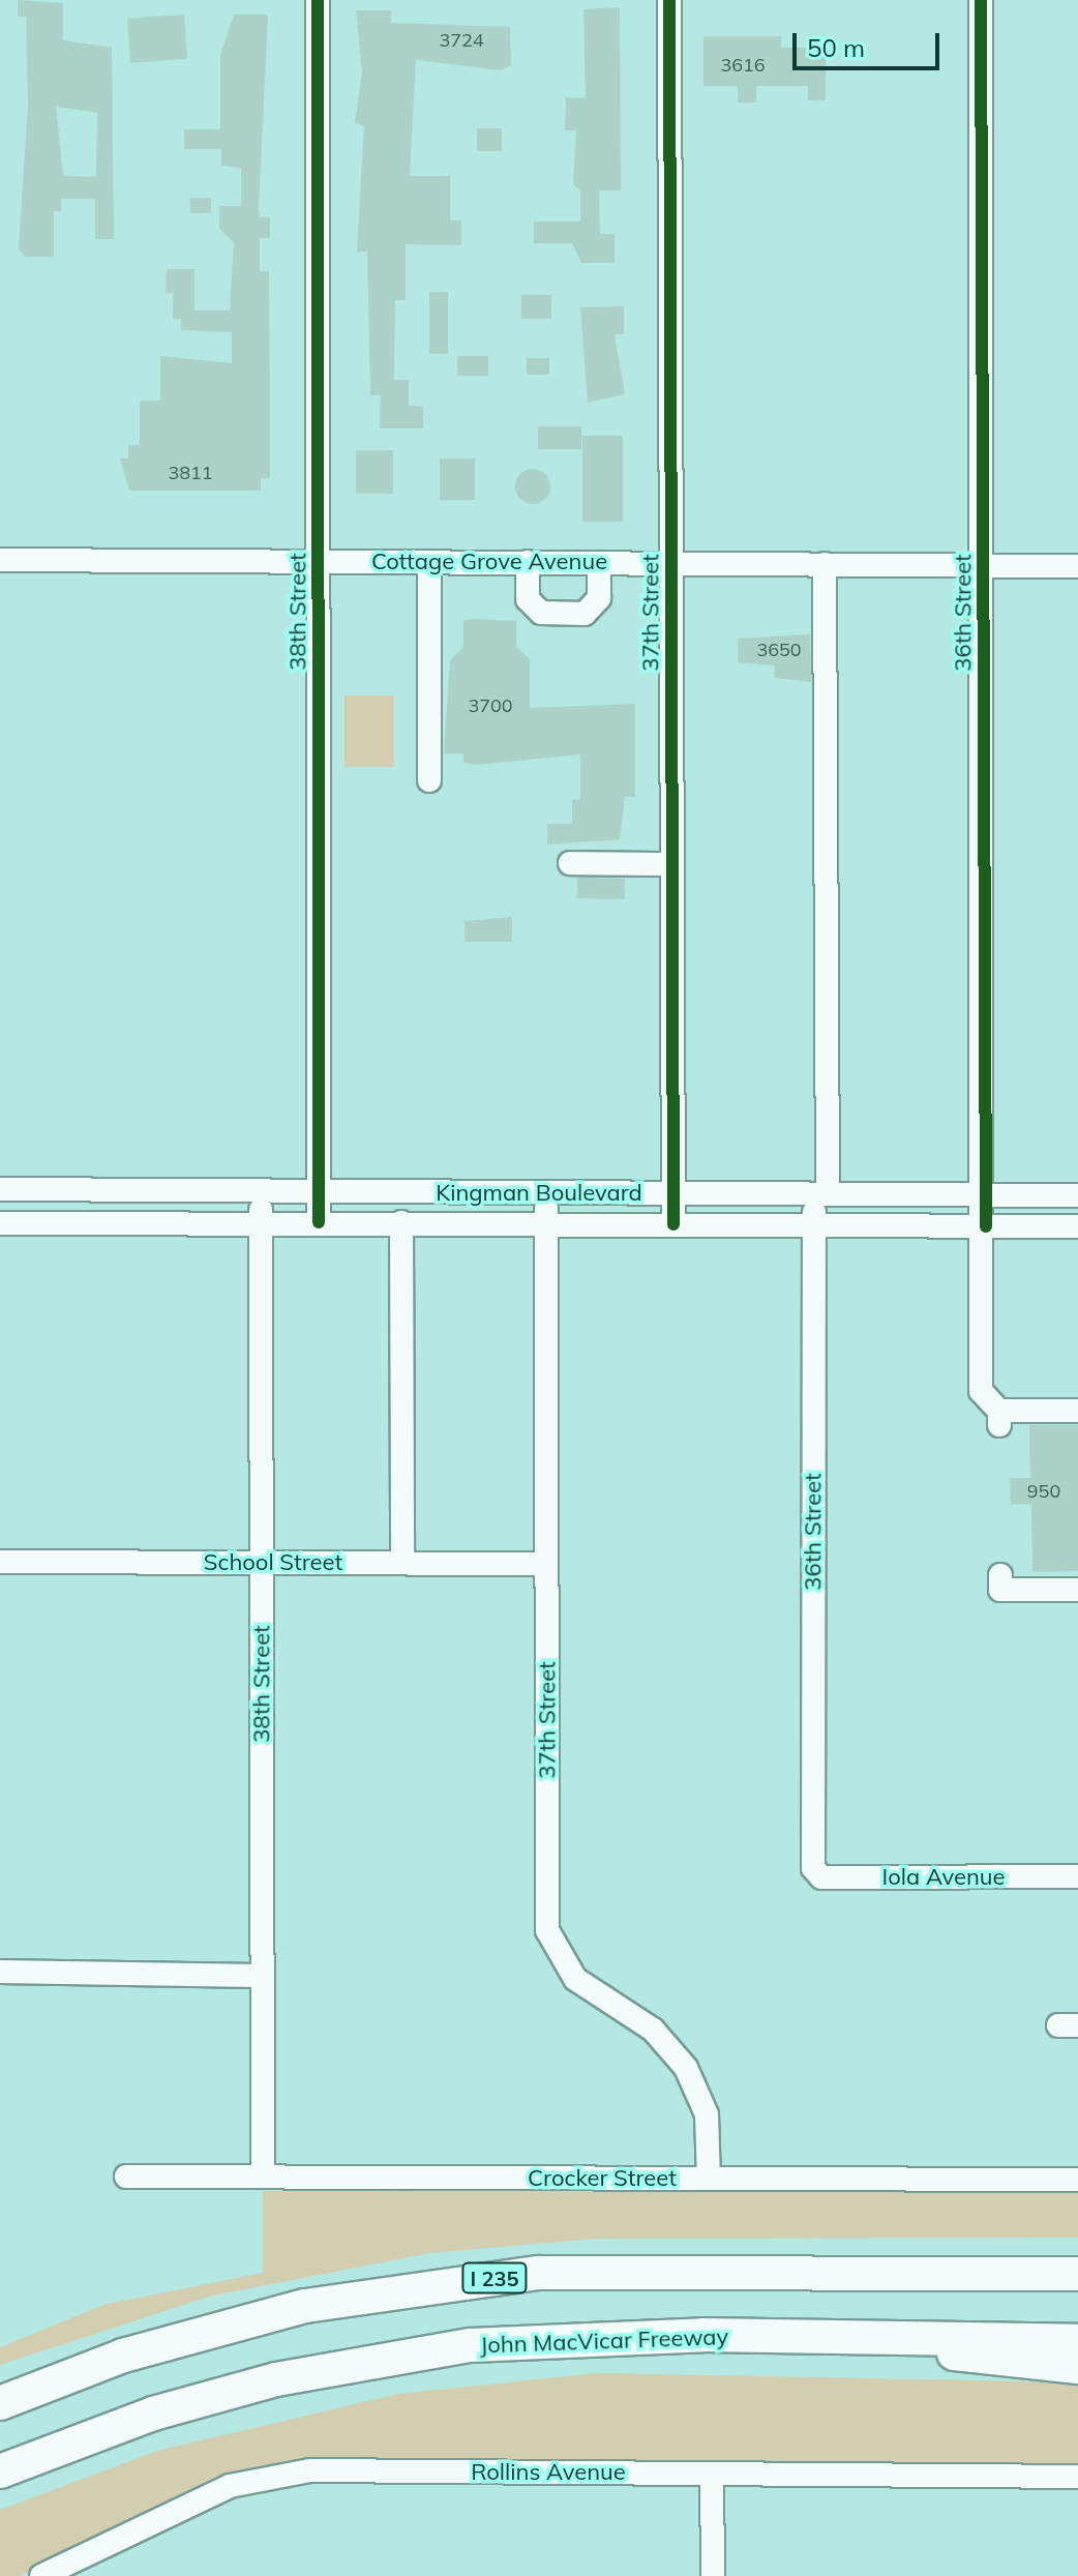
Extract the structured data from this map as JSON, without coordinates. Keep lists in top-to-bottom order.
{
  "streets": {
    "highway": ["I 235", "John MacVicar Freeway"],
    "street": [
      "Cottage Grove Avenue",
      "38th Street",
      "37th Street",
      "36th Street",
      "Kingman Boulevard",
      "School Street",
      "Iola Avenue",
      "Crocker Street",
      "Rollins Avenue"
    ]
  },
  "crossings": [
    ["Cottage Grove Avenue", "38th Street"],
    ["Cottage Grove Avenue", "37th Street"],
    ["Cottage Grove Avenue", "36th Street"],
    ["38th Street", "Kingman Boulevard"],
    ["38th Street", "School Street"],
    ["38th Street", "Crocker Street"],
    ["37th Street", "Kingman Boulevard"],
    ["37th Street", "School Street"],
    ["37th Street", "Crocker Street"],
    ["36th Street", "Kingman Boulevard"],
    ["36th Street", "Iola Avenue"]
  ],
  "house_numbers": [
    "3724",
    "3616",
    "3811",
    "3650",
    "3700",
    "950"
  ],
  "scale_bar": "50 m"
}
